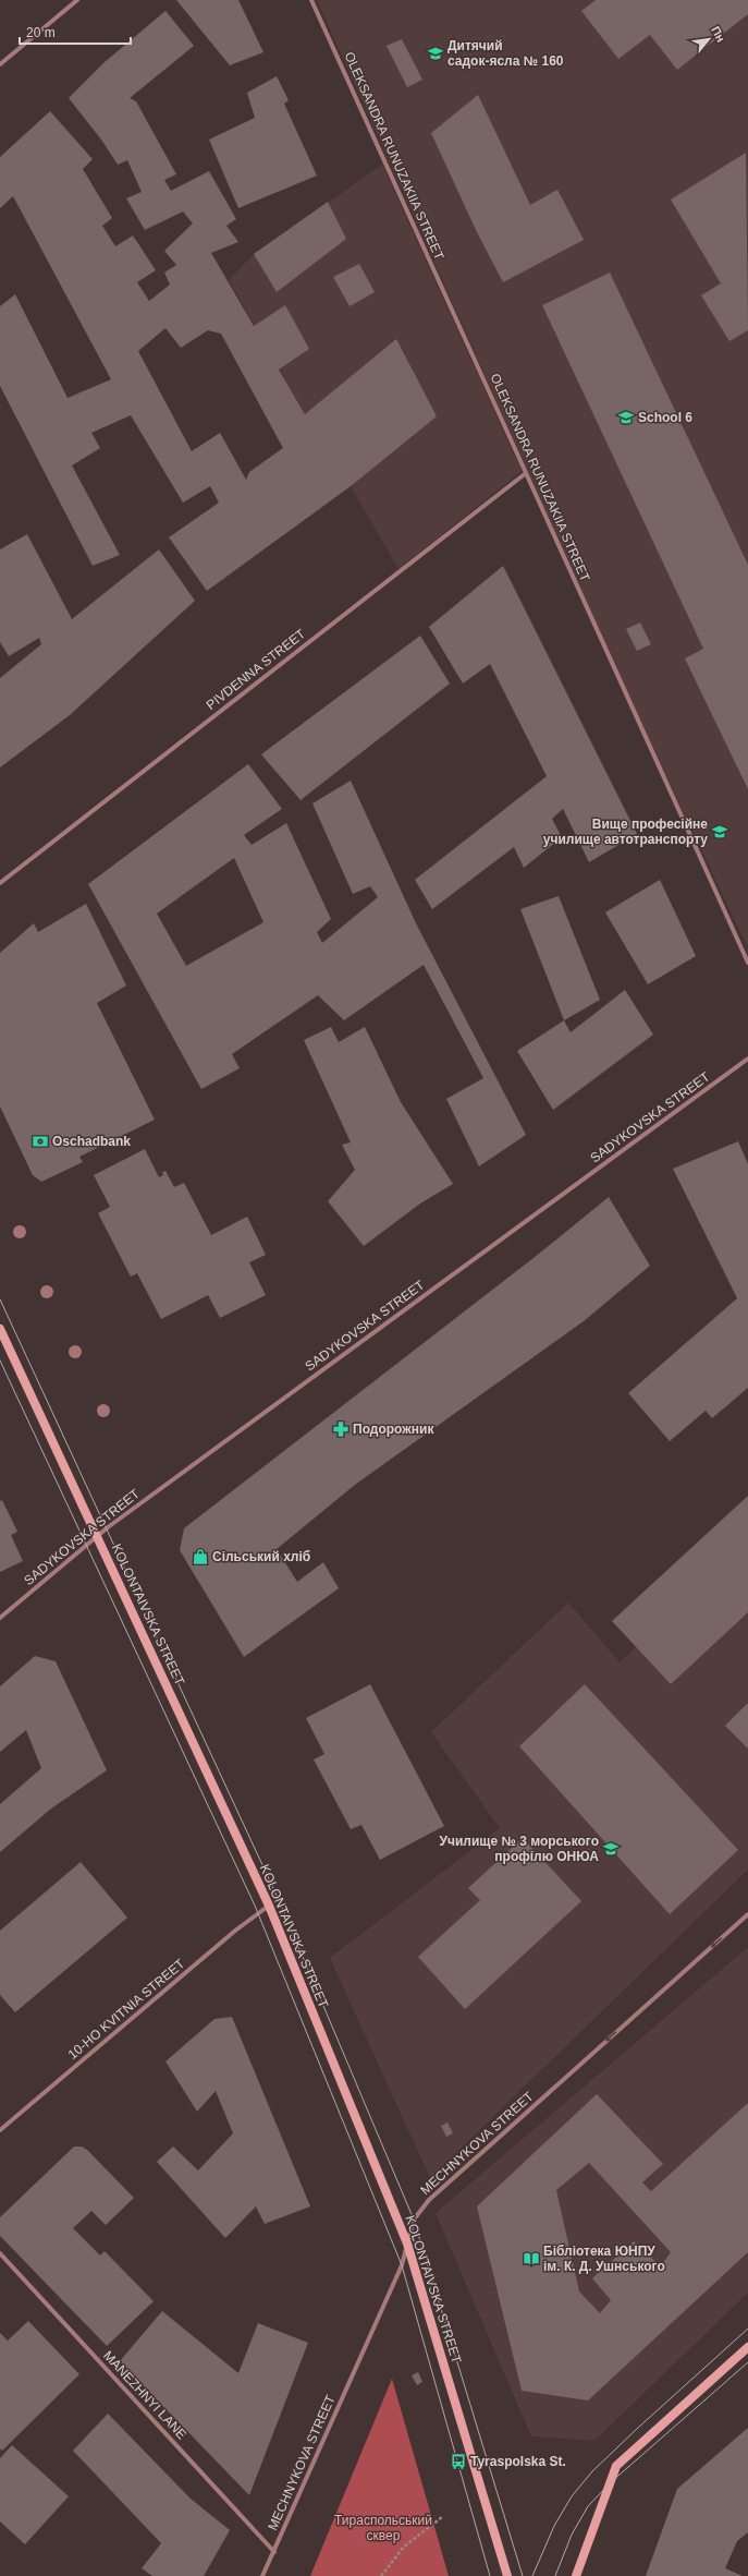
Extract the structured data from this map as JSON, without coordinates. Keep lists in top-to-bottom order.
{
  "streets": {
    "main road": ["KOLONTAIVSKA STREET"],
    "street": [
      "OLEKSANDRA RUNUZAKIIA STREET",
      "PIVDENNA STREET",
      "SADYKOVSKA STREET",
      "10-HO KVITNIA STREET",
      "MECHNYKOVA STREET",
      "MANEZHNYI LANE"
    ]
  },
  "crossings": [
    ["OLEKSANDRA RUNUZAKIIA STREET", "PIVDENNA STREET"],
    ["SADYKOVSKA STREET", "KOLONTAIVSKA STREET"],
    ["KOLONTAIVSKA STREET", "10-HO KVITNIA STREET"],
    ["KOLONTAIVSKA STREET", "MECHNYKOVA STREET"],
    ["MECHNYKOVA STREET", "MANEZHNYI LANE"]
  ],
  "one_way": ["MECHNYKOVA STREET"],
  "parks": ["Тираспольський сквер"],
  "places": {
    "school or university": [
      "Дитячий садок-ясла № 160",
      "School 6",
      "Вище професійне училище автотранспорту",
      "Училище № 3 морського профілю ОНЮА"
    ],
    "bank": ["Oschadbank"],
    "pharmacy": ["Подорожник"],
    "shop": ["Сільський хліб"],
    "library": ["Бібліотека ЮНПУ ім. К. Д. Ушнського"],
    "bus stop": ["Tyraspolska St."]
  },
  "scale_bar": "20 m",
  "north": "top right"
}
